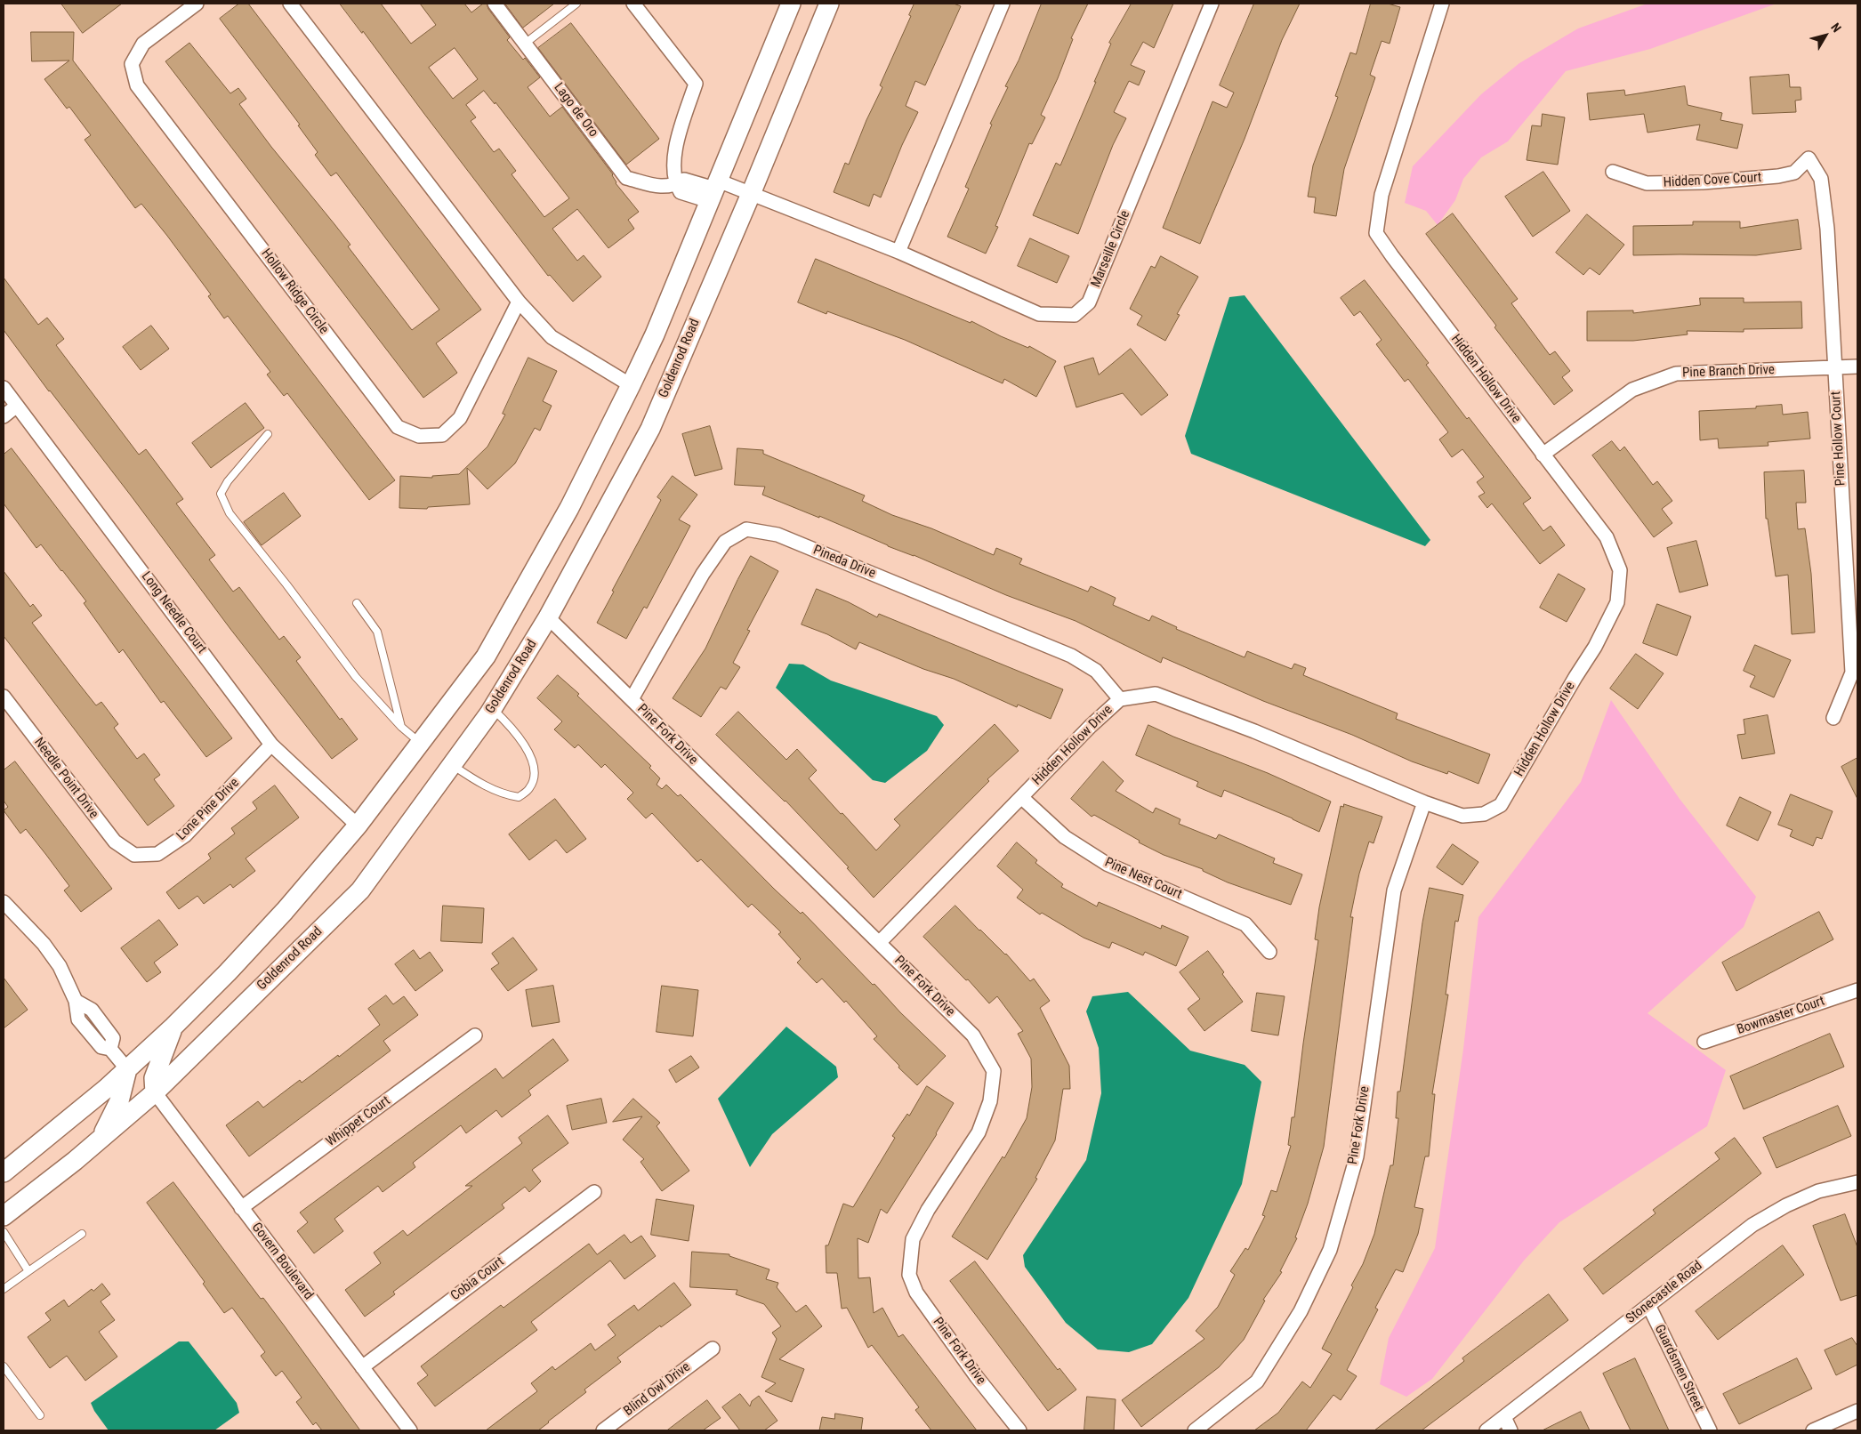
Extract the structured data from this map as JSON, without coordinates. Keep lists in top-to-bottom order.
{
  "streets": {
    "main road": ["Goldenrod Road"],
    "street": [
      "Lago de Oro",
      "Hidden Cove Court",
      "Marseille Circle",
      "Hollow Ridge Circle",
      "Pine Branch Drive",
      "Hidden Hollow Drive",
      "Pine Hollow Court",
      "Pineda Drive",
      "Long Needle Court",
      "Pine Fork Drive",
      "Needle Point Drive",
      "Lone Pine Drive",
      "Pine Nest Court",
      "Bowmaster Court",
      "Whippet Court",
      "Govern Boulevard",
      "Cobia Court",
      "Stonecastle Road",
      "Guardsmen Street",
      "Blind Owl Drive"
    ]
  },
  "crossings": [
    ["Lago de Oro", "Marseille Circle"],
    ["Hidden Cove Court", "Pine Hollow Court"],
    ["Marseille Circle", "Goldenrod Road"],
    ["Goldenrod Road", "Pine Fork Drive"],
    ["Goldenrod Road", "Govern Boulevard"],
    ["Pine Branch Drive", "Hidden Hollow Drive"],
    ["Pine Branch Drive", "Pine Hollow Court"],
    ["Hidden Hollow Drive", "Pineda Drive"],
    ["Hidden Hollow Drive", "Pine Fork Drive"],
    ["Hidden Hollow Drive", "Pine Nest Court"],
    ["Pineda Drive", "Pine Fork Drive"],
    ["Long Needle Court", "Lone Pine Drive"],
    ["Needle Point Drive", "Lone Pine Drive"],
    ["Whippet Court", "Govern Boulevard"],
    ["Govern Boulevard", "Cobia Court"],
    ["Stonecastle Road", "Guardsmen Street"]
  ],
  "north": "top right"
}
